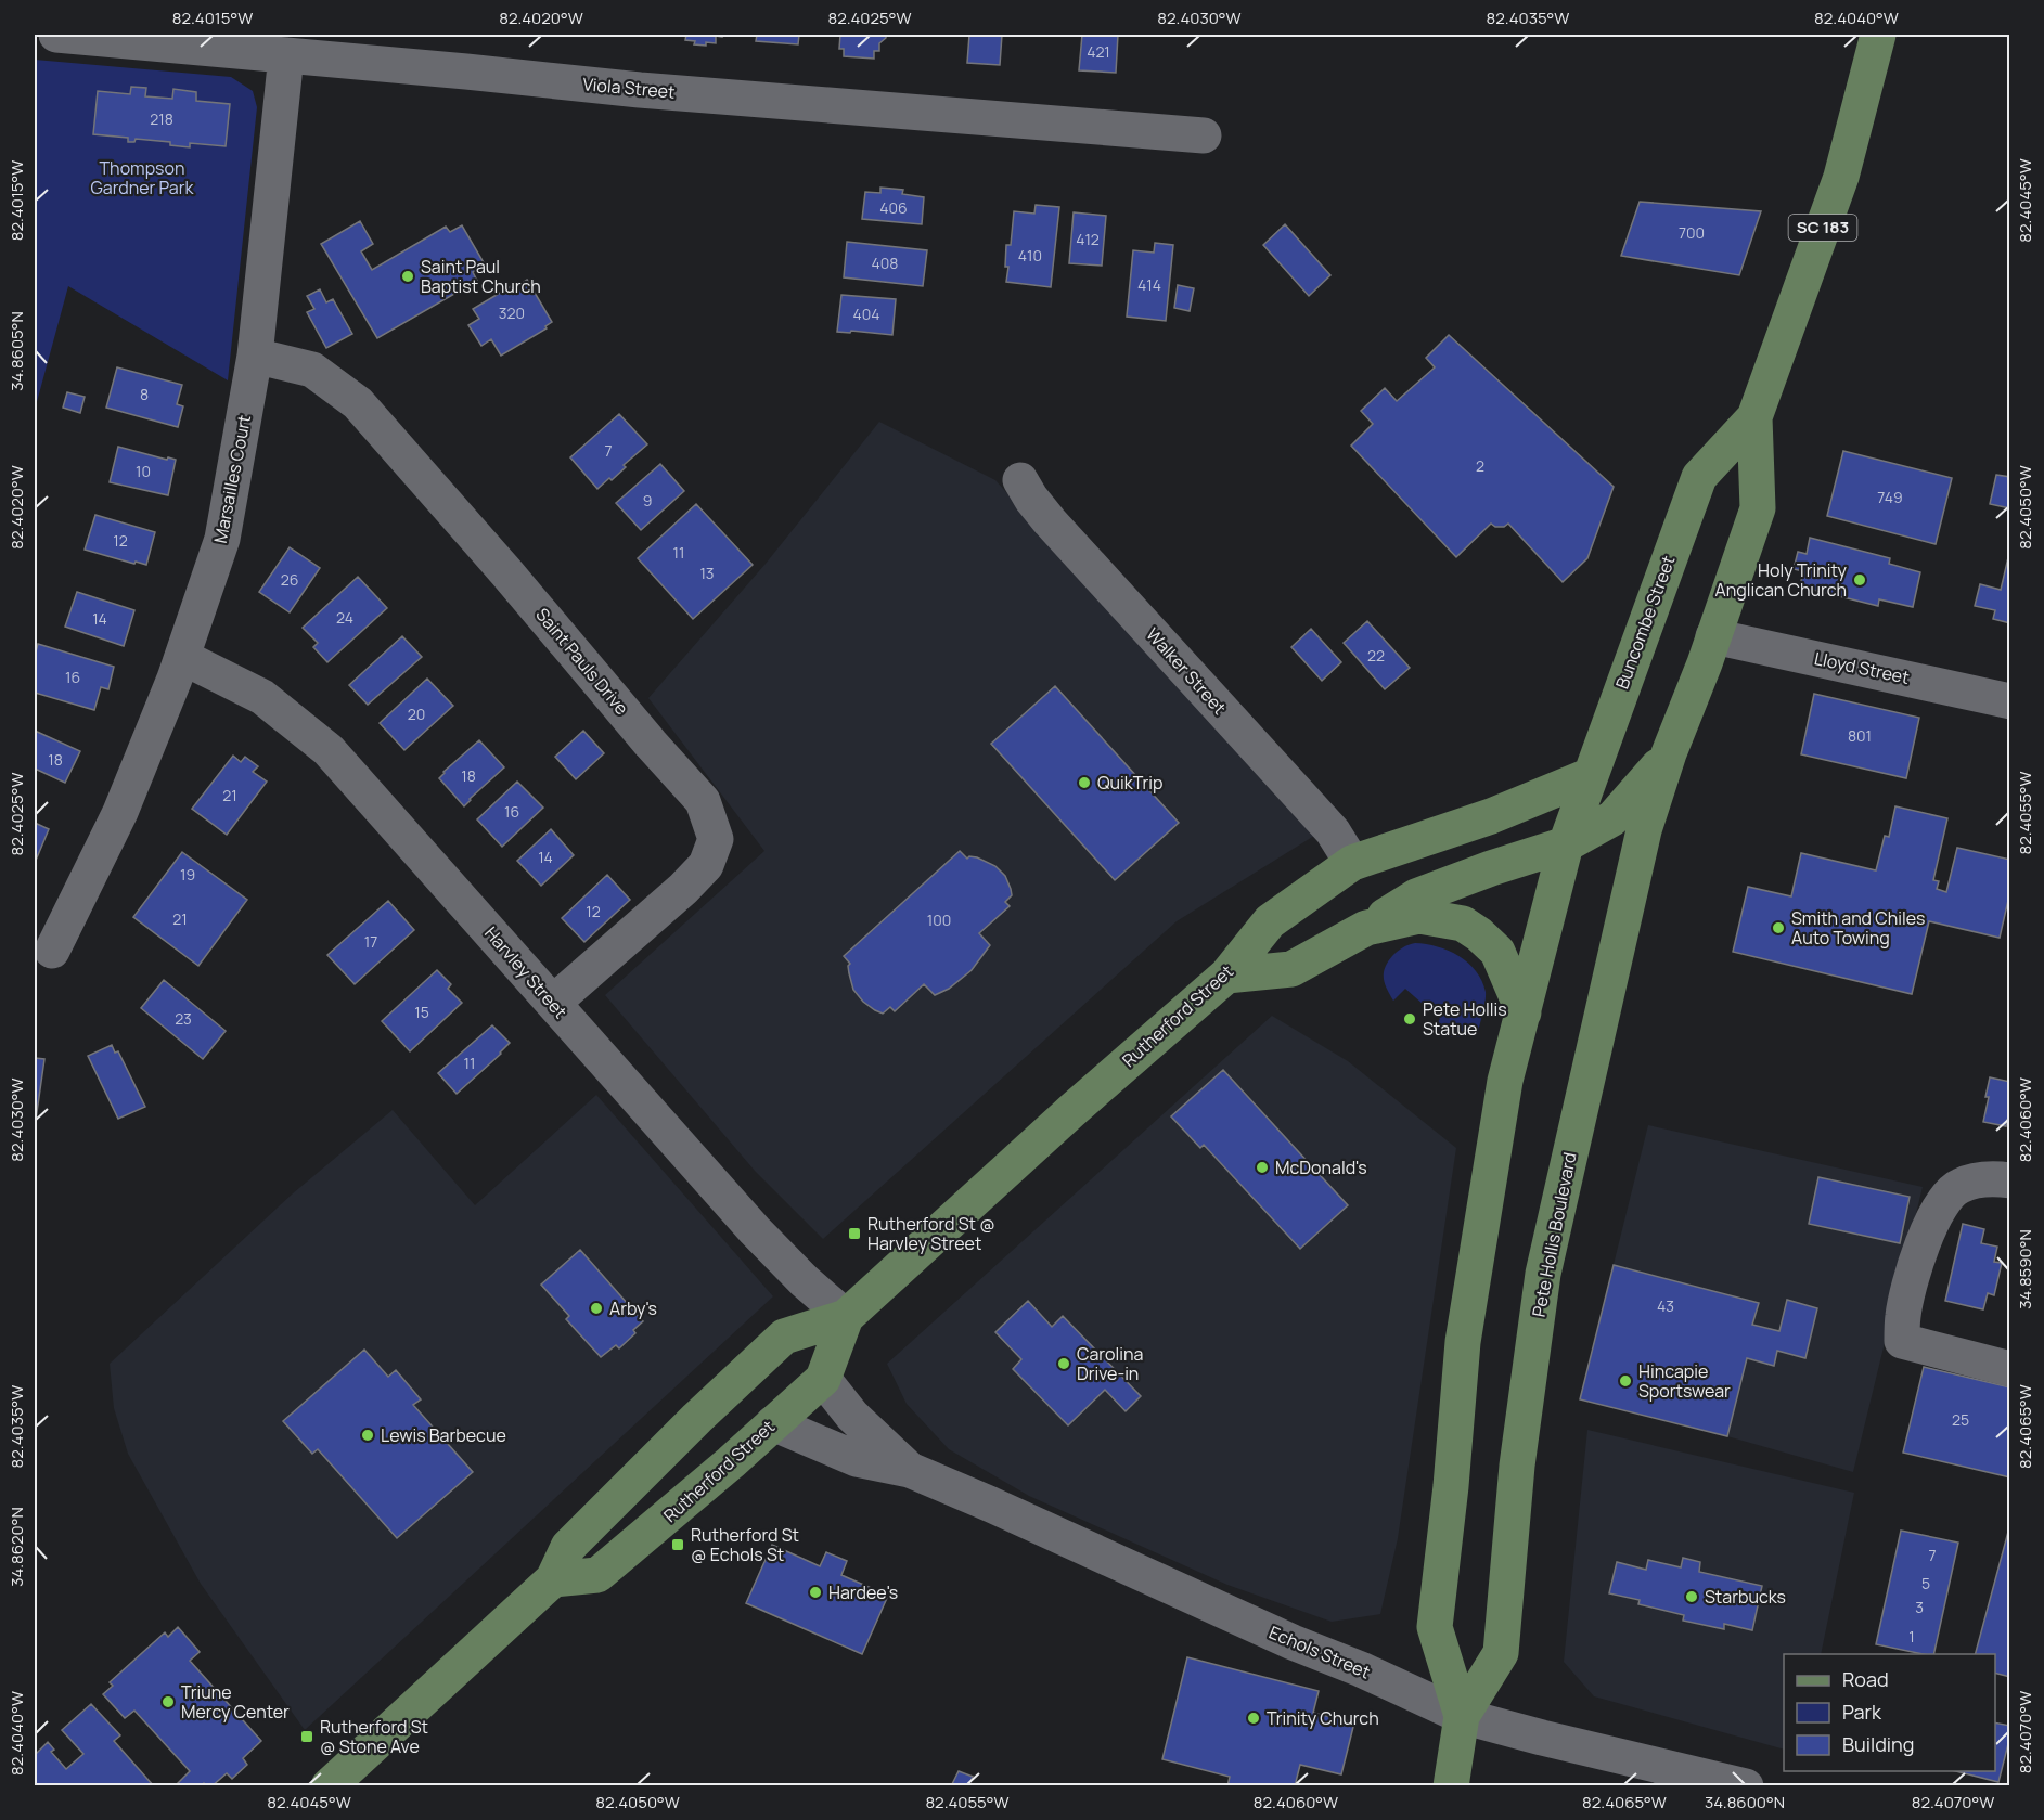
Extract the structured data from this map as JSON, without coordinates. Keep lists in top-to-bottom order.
{
  "streets": {
    "main road": [
      "SC 183",
      "Buncombe Street",
      "Rutherford Street",
      "Pete Hollis Boulevard"
    ],
    "street": [
      "Viola Street",
      "Marsailles Court",
      "Saint Pauls Drive",
      "Lloyd Street",
      "Walker Street",
      "Harvley Street",
      "Echols Street"
    ]
  },
  "crossings": [
    ["Viola Street", "Marsailles Court"],
    ["Marsailles Court", "Saint Pauls Drive"],
    ["Marsailles Court", "Harvley Street"],
    ["Buncombe Street", "Lloyd Street"],
    ["Buncombe Street", "Rutherford Street"],
    ["Buncombe Street", "Pete Hollis Boulevard"],
    ["Saint Pauls Drive", "Harvley Street"],
    ["Walker Street", "Rutherford Street"],
    ["Harvley Street", "Rutherford Street"],
    ["Rutherford Street", "Echols Street"],
    ["Pete Hollis Boulevard", "Echols Street"]
  ],
  "parks": ["Thompson Gardner Park"],
  "places": {
    "other": [
      "Saint Paul Baptist Church",
      "Holy Trinity Anglican Church",
      "QuikTrip",
      "Smith and Chiles Auto Towing",
      "Pete Hollis Statue",
      "McDonald's",
      "Arby's",
      "Carolina Drive-in",
      "Hincapie Sportswear",
      "Lewis Barbecue",
      "Hardee's",
      "Starbucks",
      "Triune Mercy Center",
      "Trinity Church"
    ],
    "transit": ["Rutherford St @ Harvley Street", "Rutherford St @ Echols St", "Rutherford St @ Stone Ave"]
  },
  "house_numbers": [
    "421",
    "218",
    "406",
    "700",
    "412",
    "410",
    "408",
    "414",
    "320",
    "404",
    "8",
    "7",
    "2",
    "10",
    "749",
    "9",
    "12",
    "11",
    "13",
    "26",
    "24",
    "14",
    "22",
    "16",
    "20",
    "801",
    "18",
    "18",
    "21",
    "16",
    "14",
    "19",
    "12",
    "21",
    "100",
    "17",
    "15",
    "23",
    "11",
    "43",
    "25",
    "7",
    "5",
    "3",
    "1"
  ],
  "legend": ["Road", "Park", "Building"],
  "coordinates": [
    "82.4015°W",
    "82.4020°W",
    "82.4025°W",
    "82.4030°W",
    "82.4035°W",
    "82.4040°W",
    "82.4045°W",
    "34.8605°N",
    "82.4050°W",
    "82.4055°W",
    "82.4060°W",
    "34.8590°N",
    "82.4065°W",
    "34.8620°N",
    "82.4070°W",
    "34.8600°N"
  ]
}
